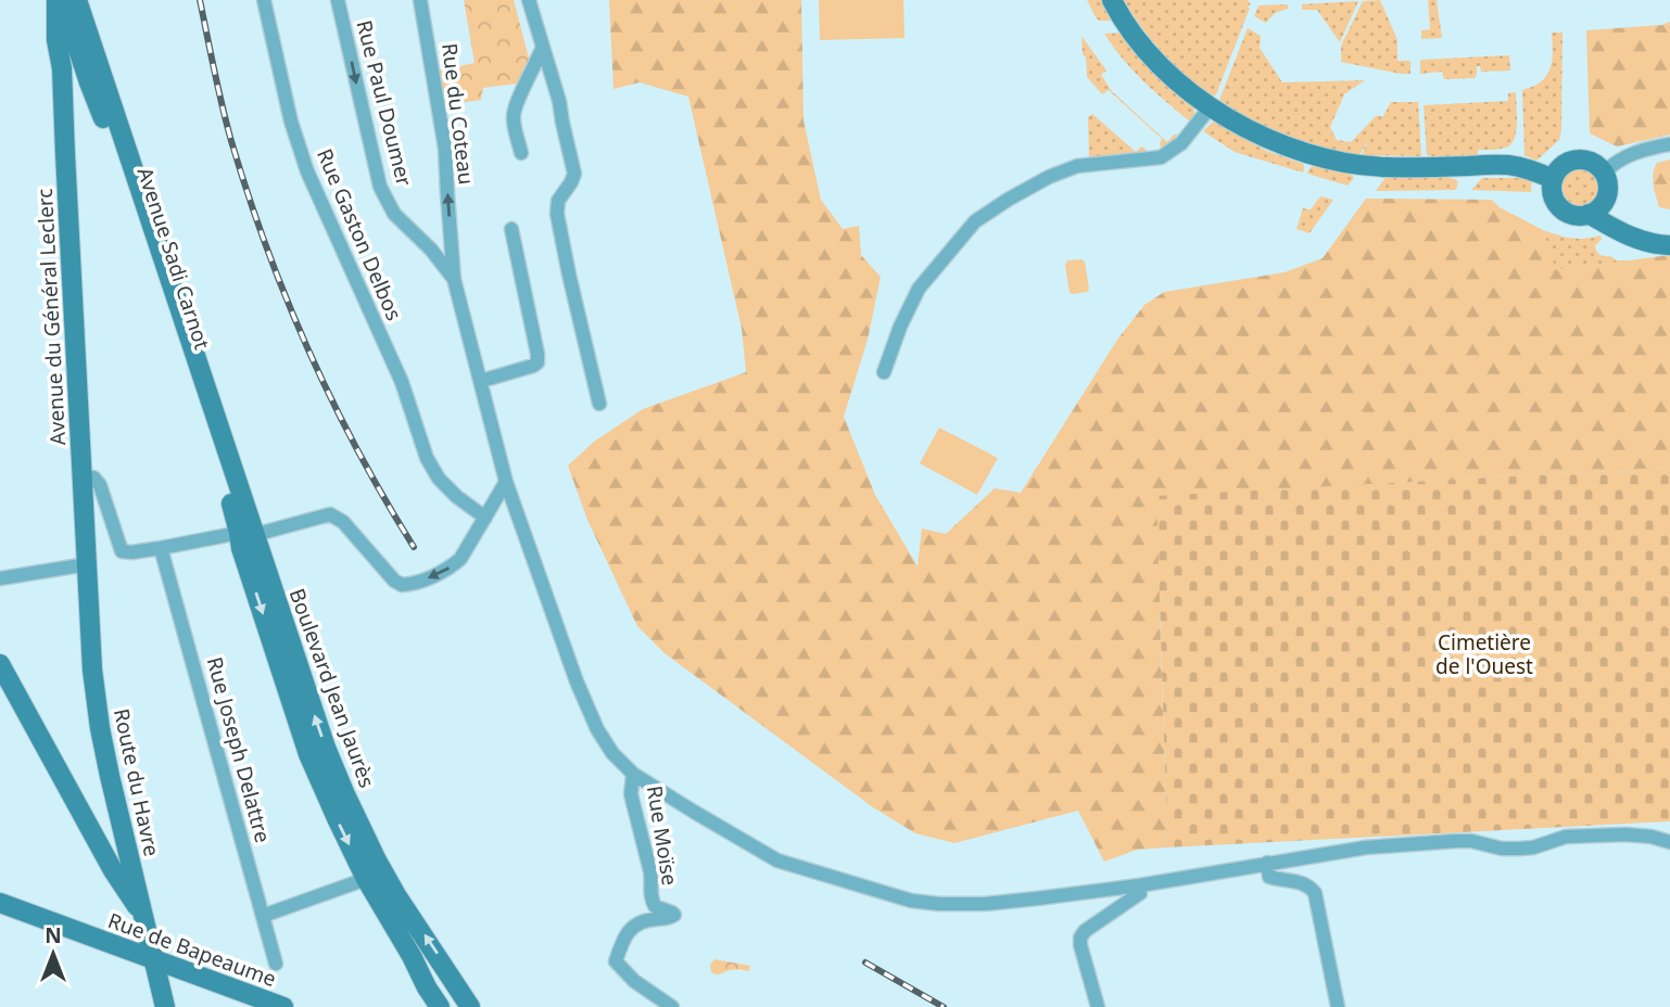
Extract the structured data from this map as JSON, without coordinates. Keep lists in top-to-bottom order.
{
  "streets": {
    "main road": [
      "Avenue Sadi Carnot",
      "Avenue du Général Leclerc",
      "Boulevard Jean Jaurès",
      "Route du Havre",
      "Rue de Bapeaume"
    ],
    "street": [
      "Rue Paul Doumer",
      "Rue du Coteau",
      "Rue Gaston Delbos",
      "Rue Joseph Delattre",
      "Rue Moïse"
    ]
  },
  "crossings": [
    ["Rue Paul Doumer", "Rue du Coteau"],
    ["Rue Paul Doumer", "Rue Moïse"],
    ["Avenue Sadi Carnot", "Avenue du Général Leclerc"],
    ["Avenue Sadi Carnot", "Boulevard Jean Jaurès"],
    ["Avenue du Général Leclerc", "Route du Havre"],
    ["Route du Havre", "Rue de Bapeaume"]
  ],
  "parks": ["Cimetière de l'Ouest"],
  "north": "top"
}
